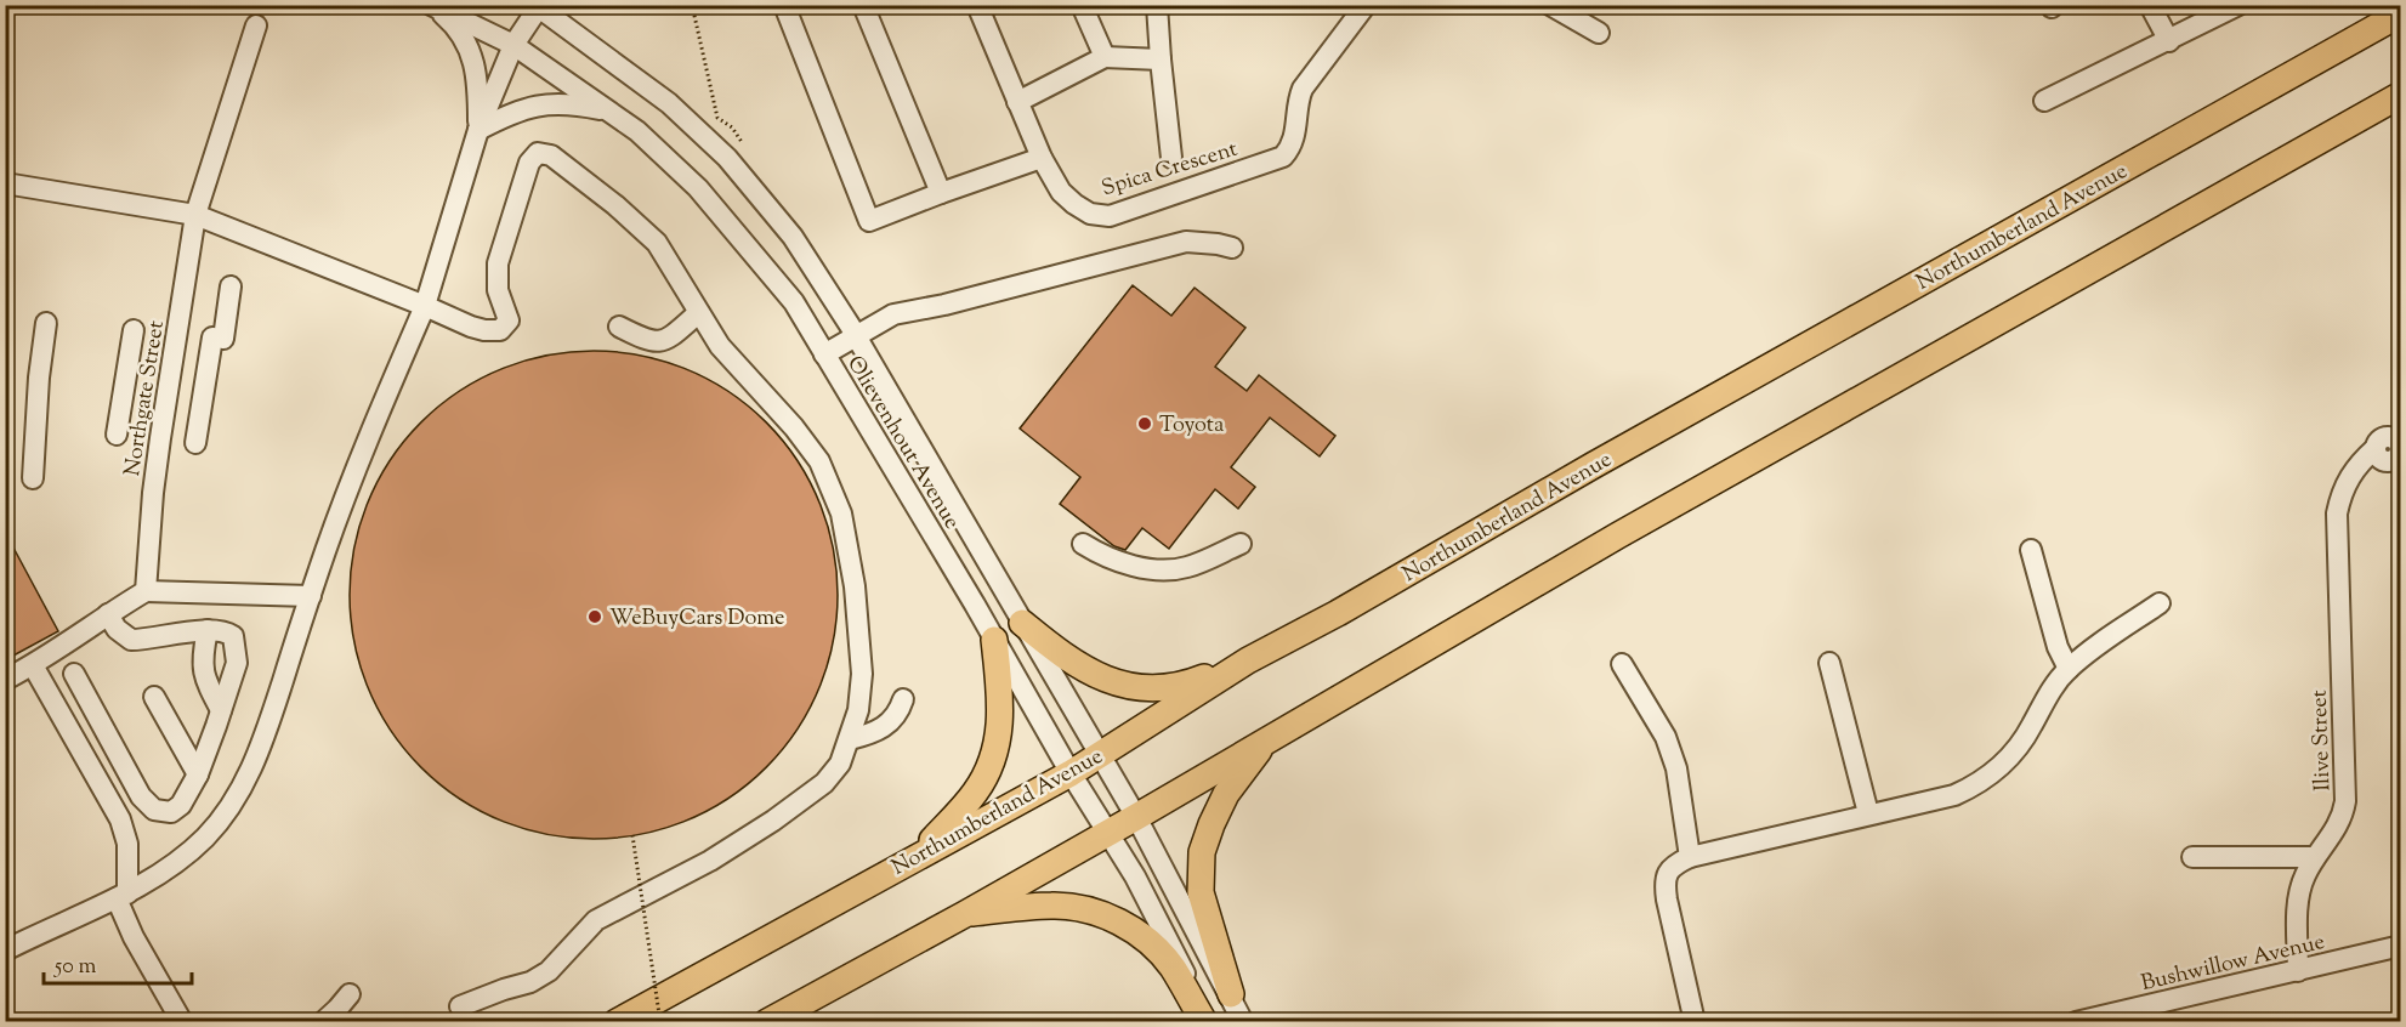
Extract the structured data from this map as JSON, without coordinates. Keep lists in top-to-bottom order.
{
  "streets": {
    "main road": ["Northumberland Avenue"],
    "street": [
      "Spica Crescent",
      "Northgate Street",
      "Olievenhout Avenue",
      "Ilive Street",
      "Bushwillow Avenue"
    ]
  },
  "crossings": [
    ["Northumberland Avenue", "Olievenhout Avenue"],
    ["Ilive Street", "Bushwillow Avenue"]
  ],
  "places": ["Toyota", "WeBuyCars Dome"],
  "scale_bar": "50 m"
}
